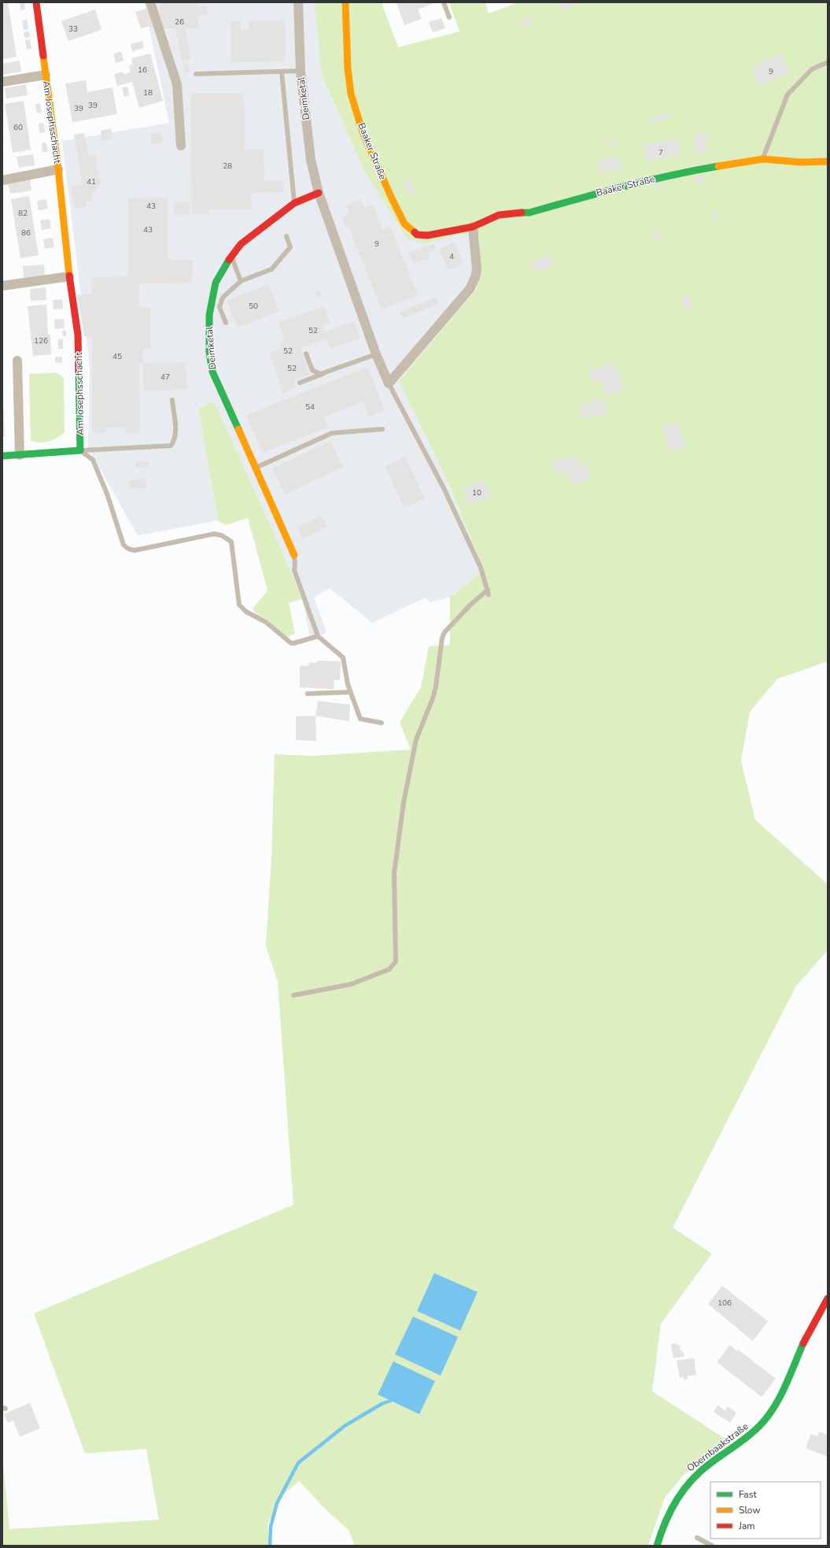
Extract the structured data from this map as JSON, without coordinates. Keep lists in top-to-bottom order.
{
  "streets": {
    "street": [
      "Deimketal",
      "Am Josephsschacht",
      "Baaker Straße",
      "Obernbaakstraße"
    ]
  },
  "house_numbers": [
    "26",
    "33",
    "16",
    "9",
    "18",
    "39",
    "39",
    "60",
    "7",
    "28",
    "41",
    "43",
    "82",
    "43",
    "86",
    "9",
    "4",
    "50",
    "52",
    "126",
    "52",
    "45",
    "52",
    "47",
    "54",
    "10",
    "106"
  ],
  "legend": ["Fast", "Slow", "Jam"]
}
